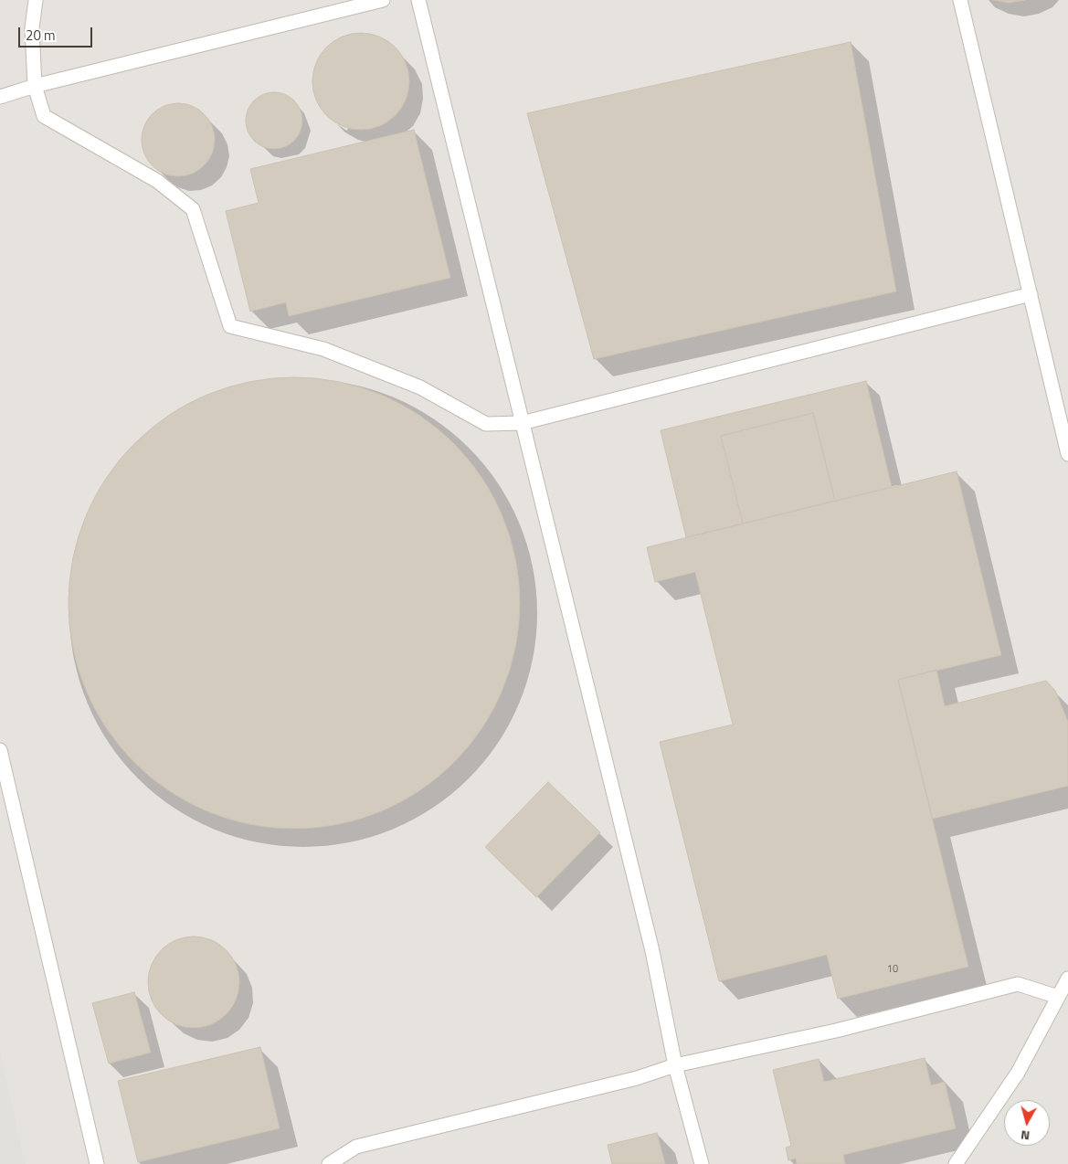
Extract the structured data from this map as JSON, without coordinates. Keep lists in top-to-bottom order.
{
  "house_numbers": ["10"],
  "scale_bar": "20 m",
  "north": "bottom"
}
